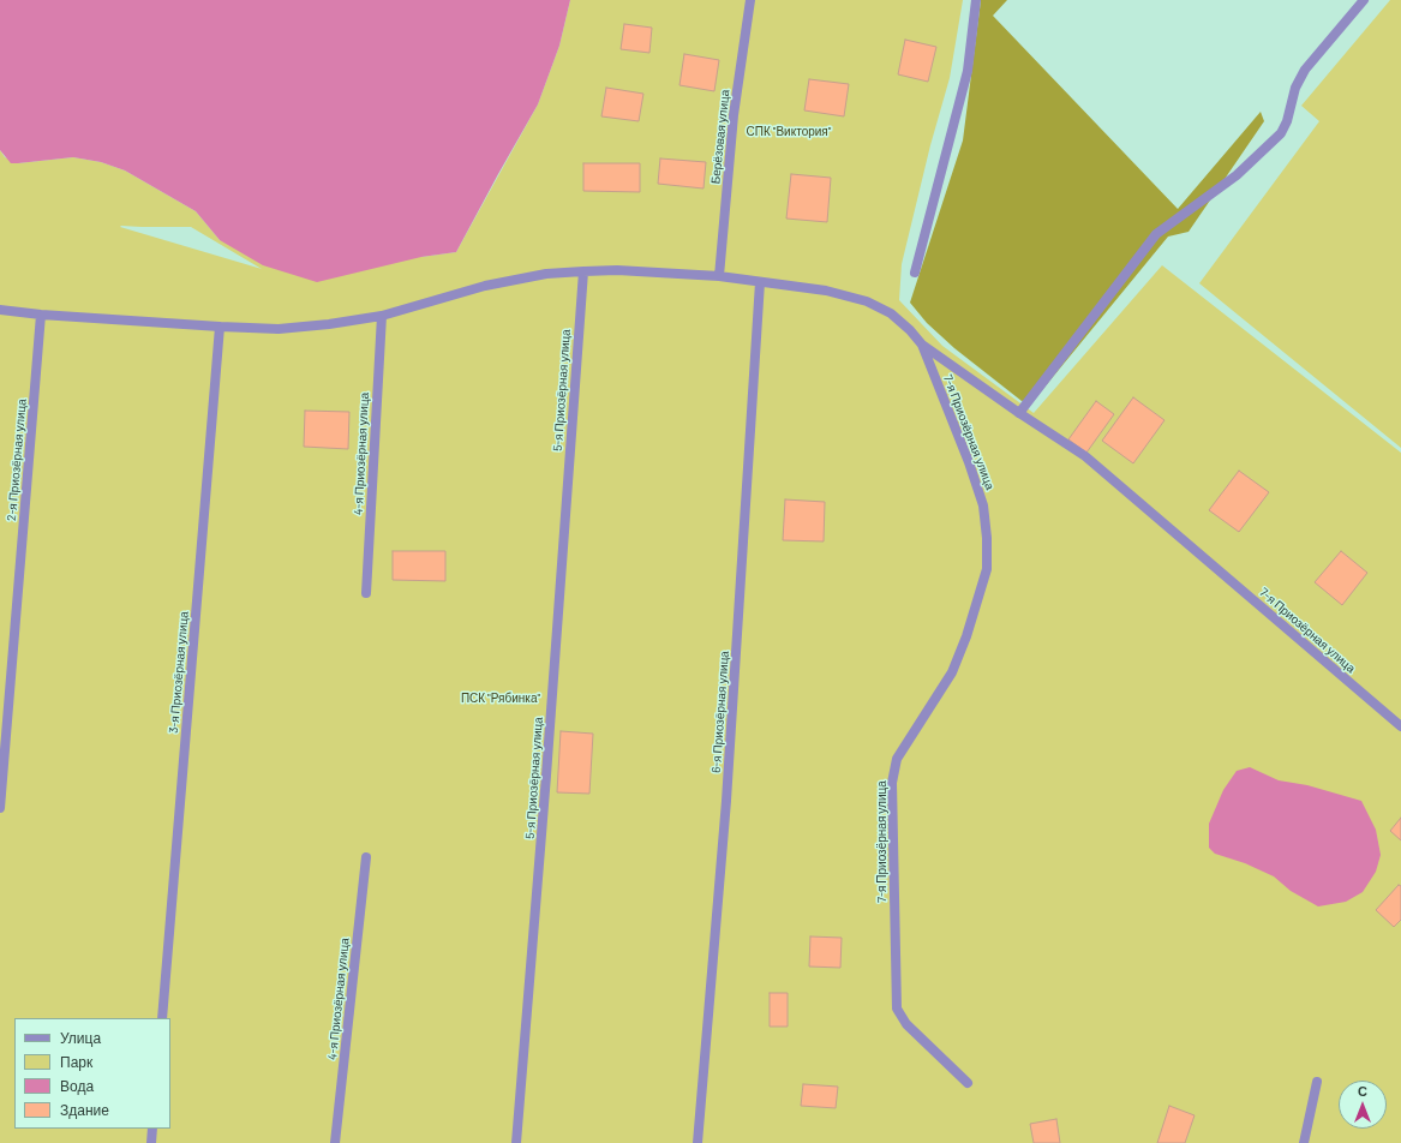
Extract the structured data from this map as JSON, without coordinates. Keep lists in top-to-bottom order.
{
  "streets": {
    "street": [
      "Берёзовая улица",
      "5-я Приозёрная улица",
      "7-я Приозёрная улица",
      "4-я Приозёрная улица",
      "2-я Приозёрная улица",
      "3-я Приозёрная улица",
      "6-я Приозёрная улица"
    ]
  },
  "crossings": [
    ["Берёзовая улица", "7-я Приозёрная улица"],
    ["5-я Приозёрная улица", "7-я Приозёрная улица"],
    ["7-я Приозёрная улица", "4-я Приозёрная улица"],
    ["7-я Приозёрная улица", "2-я Приозёрная улица"],
    ["7-я Приозёрная улица", "3-я Приозёрная улица"],
    ["7-я Приозёрная улица", "6-я Приозёрная улица"]
  ],
  "parks": ["СПК \"Виктория\"", "ПСК \"Рябинка\""],
  "legend": [
    "Улица",
    "Парк",
    "Вода",
    "Здание"
  ],
  "north": "top"
}
